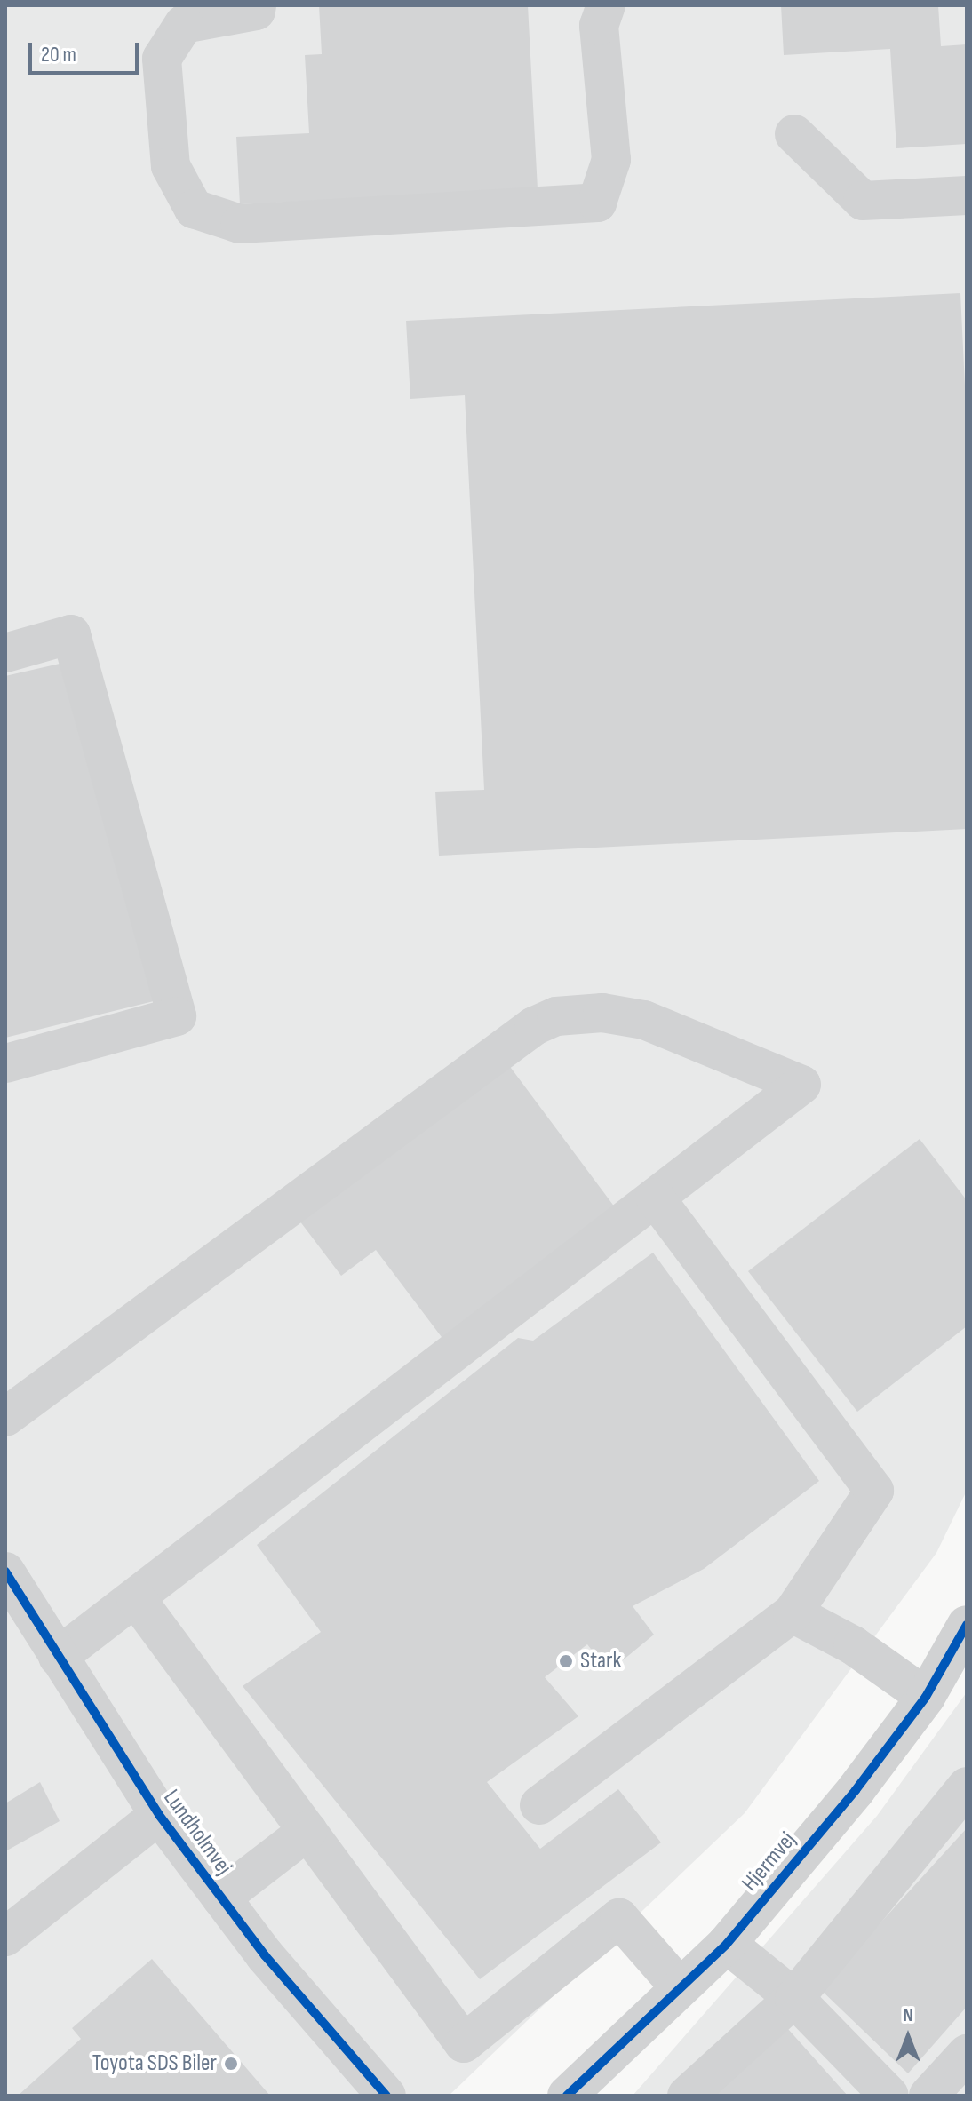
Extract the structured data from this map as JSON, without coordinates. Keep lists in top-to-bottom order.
{
  "streets": {
    "street": ["Lundholmvej", "Hjermvej"]
  },
  "places": ["Stark", "Toyota SDS Biler"],
  "scale_bar": "20 m",
  "north": "top"
}
